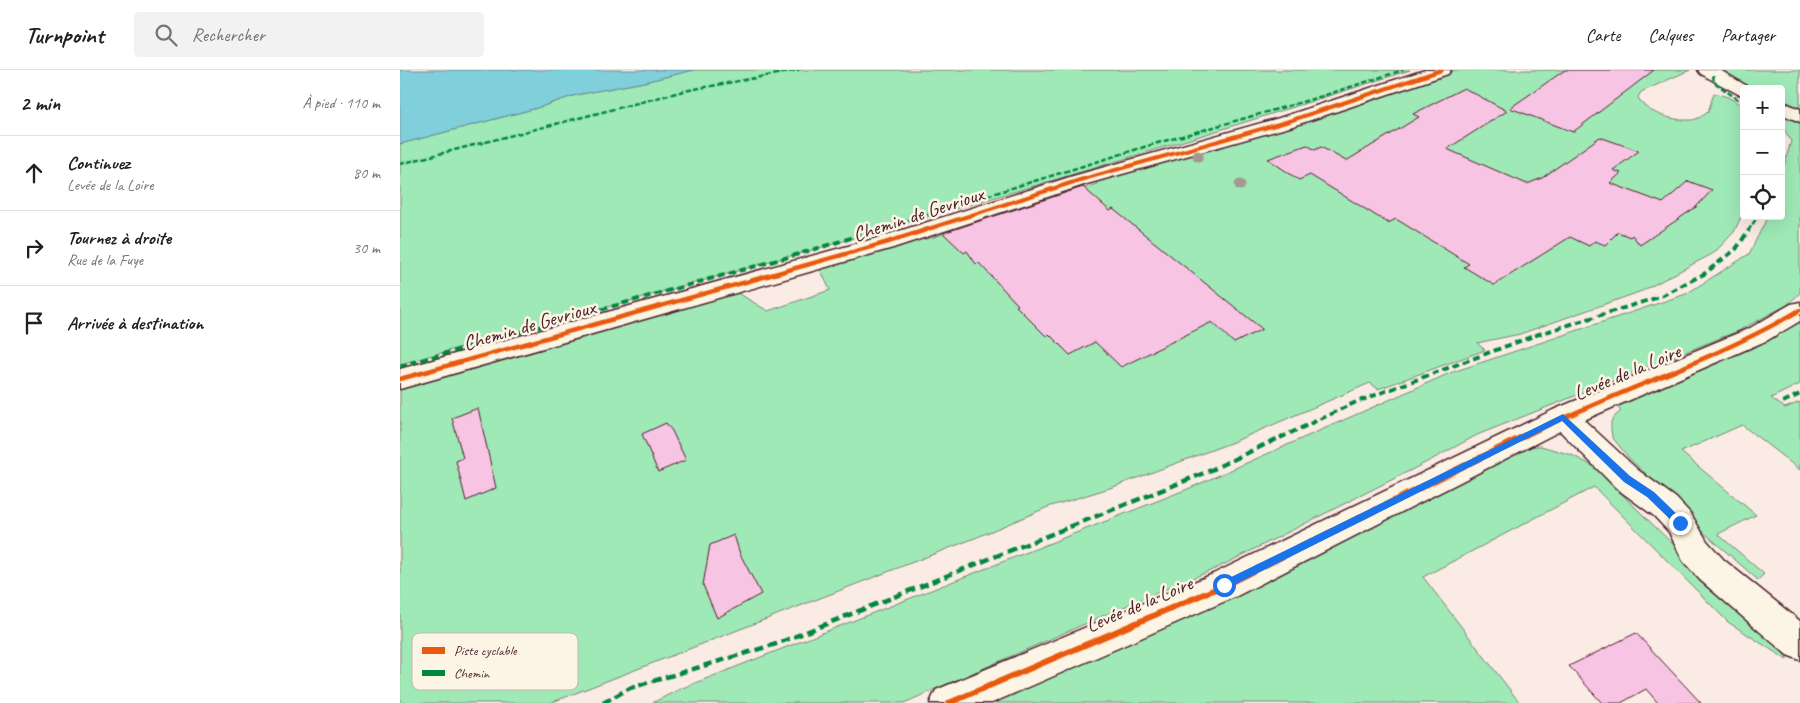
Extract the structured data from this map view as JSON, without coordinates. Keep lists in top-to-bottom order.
{
  "streets": {
    "street": ["Chemin de Gevrioux", "Levée de la Loire"]
  },
  "legend": ["Piste cyclable", "Chemin"],
  "page": {
    "header": "Turnpoint",
    "search": "Rechercher",
    "nav": ["Carte", "Calques", "Partager"],
    "heading": ["2 min", "À pied · 110 m"],
    "map_buttons": ["+", "−"],
    "list": [
      ["Continuez", "Levée de la Loire", "80 m"],
      ["Tournez à droite", "Rue de la Fuye", "30 m"],
      "Arrivée à destination"
    ]
  }
}
